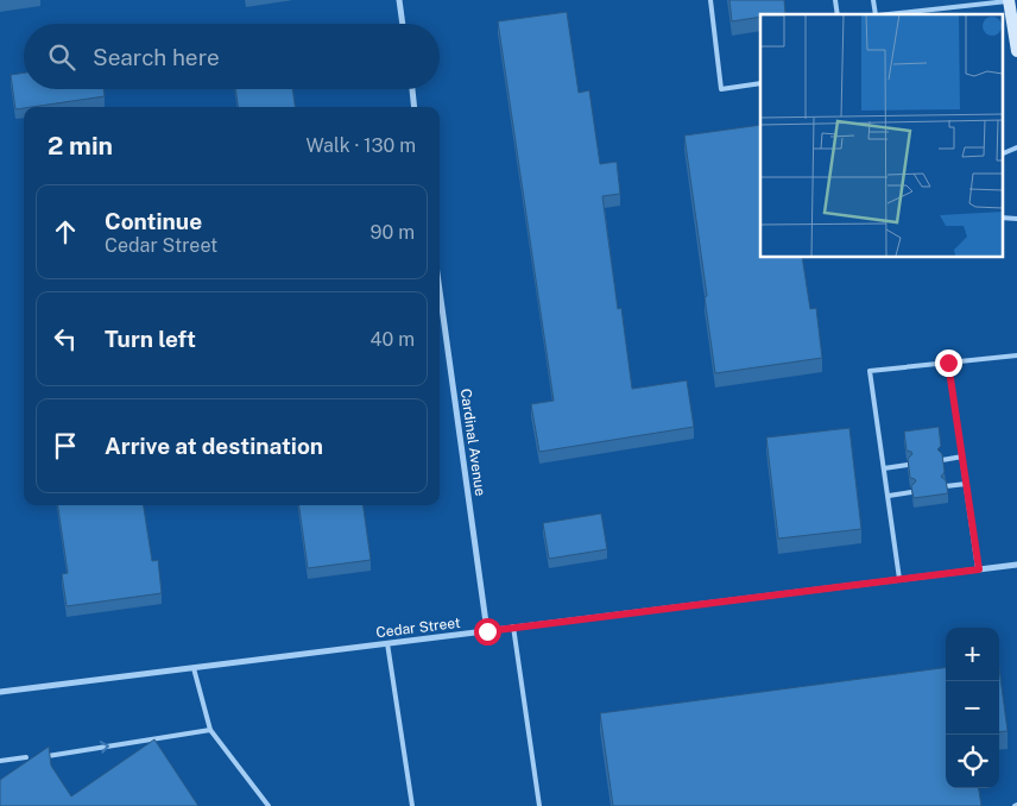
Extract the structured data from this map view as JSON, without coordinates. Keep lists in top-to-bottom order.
{
  "streets": {
    "street": ["Cardinal Avenue", "Cedar Street"]
  },
  "crossings": [
    ["Cardinal Avenue", "Cedar Street"]
  ],
  "page": {
    "search": "Search here",
    "heading": ["2 min", "Walk · 130 m"],
    "list": [
      ["Continue", "Cedar Street", "90 m"],
      ["Turn left", "40 m"],
      "Arrive at destination"
    ],
    "map_buttons": ["+", "−"]
  }
}
